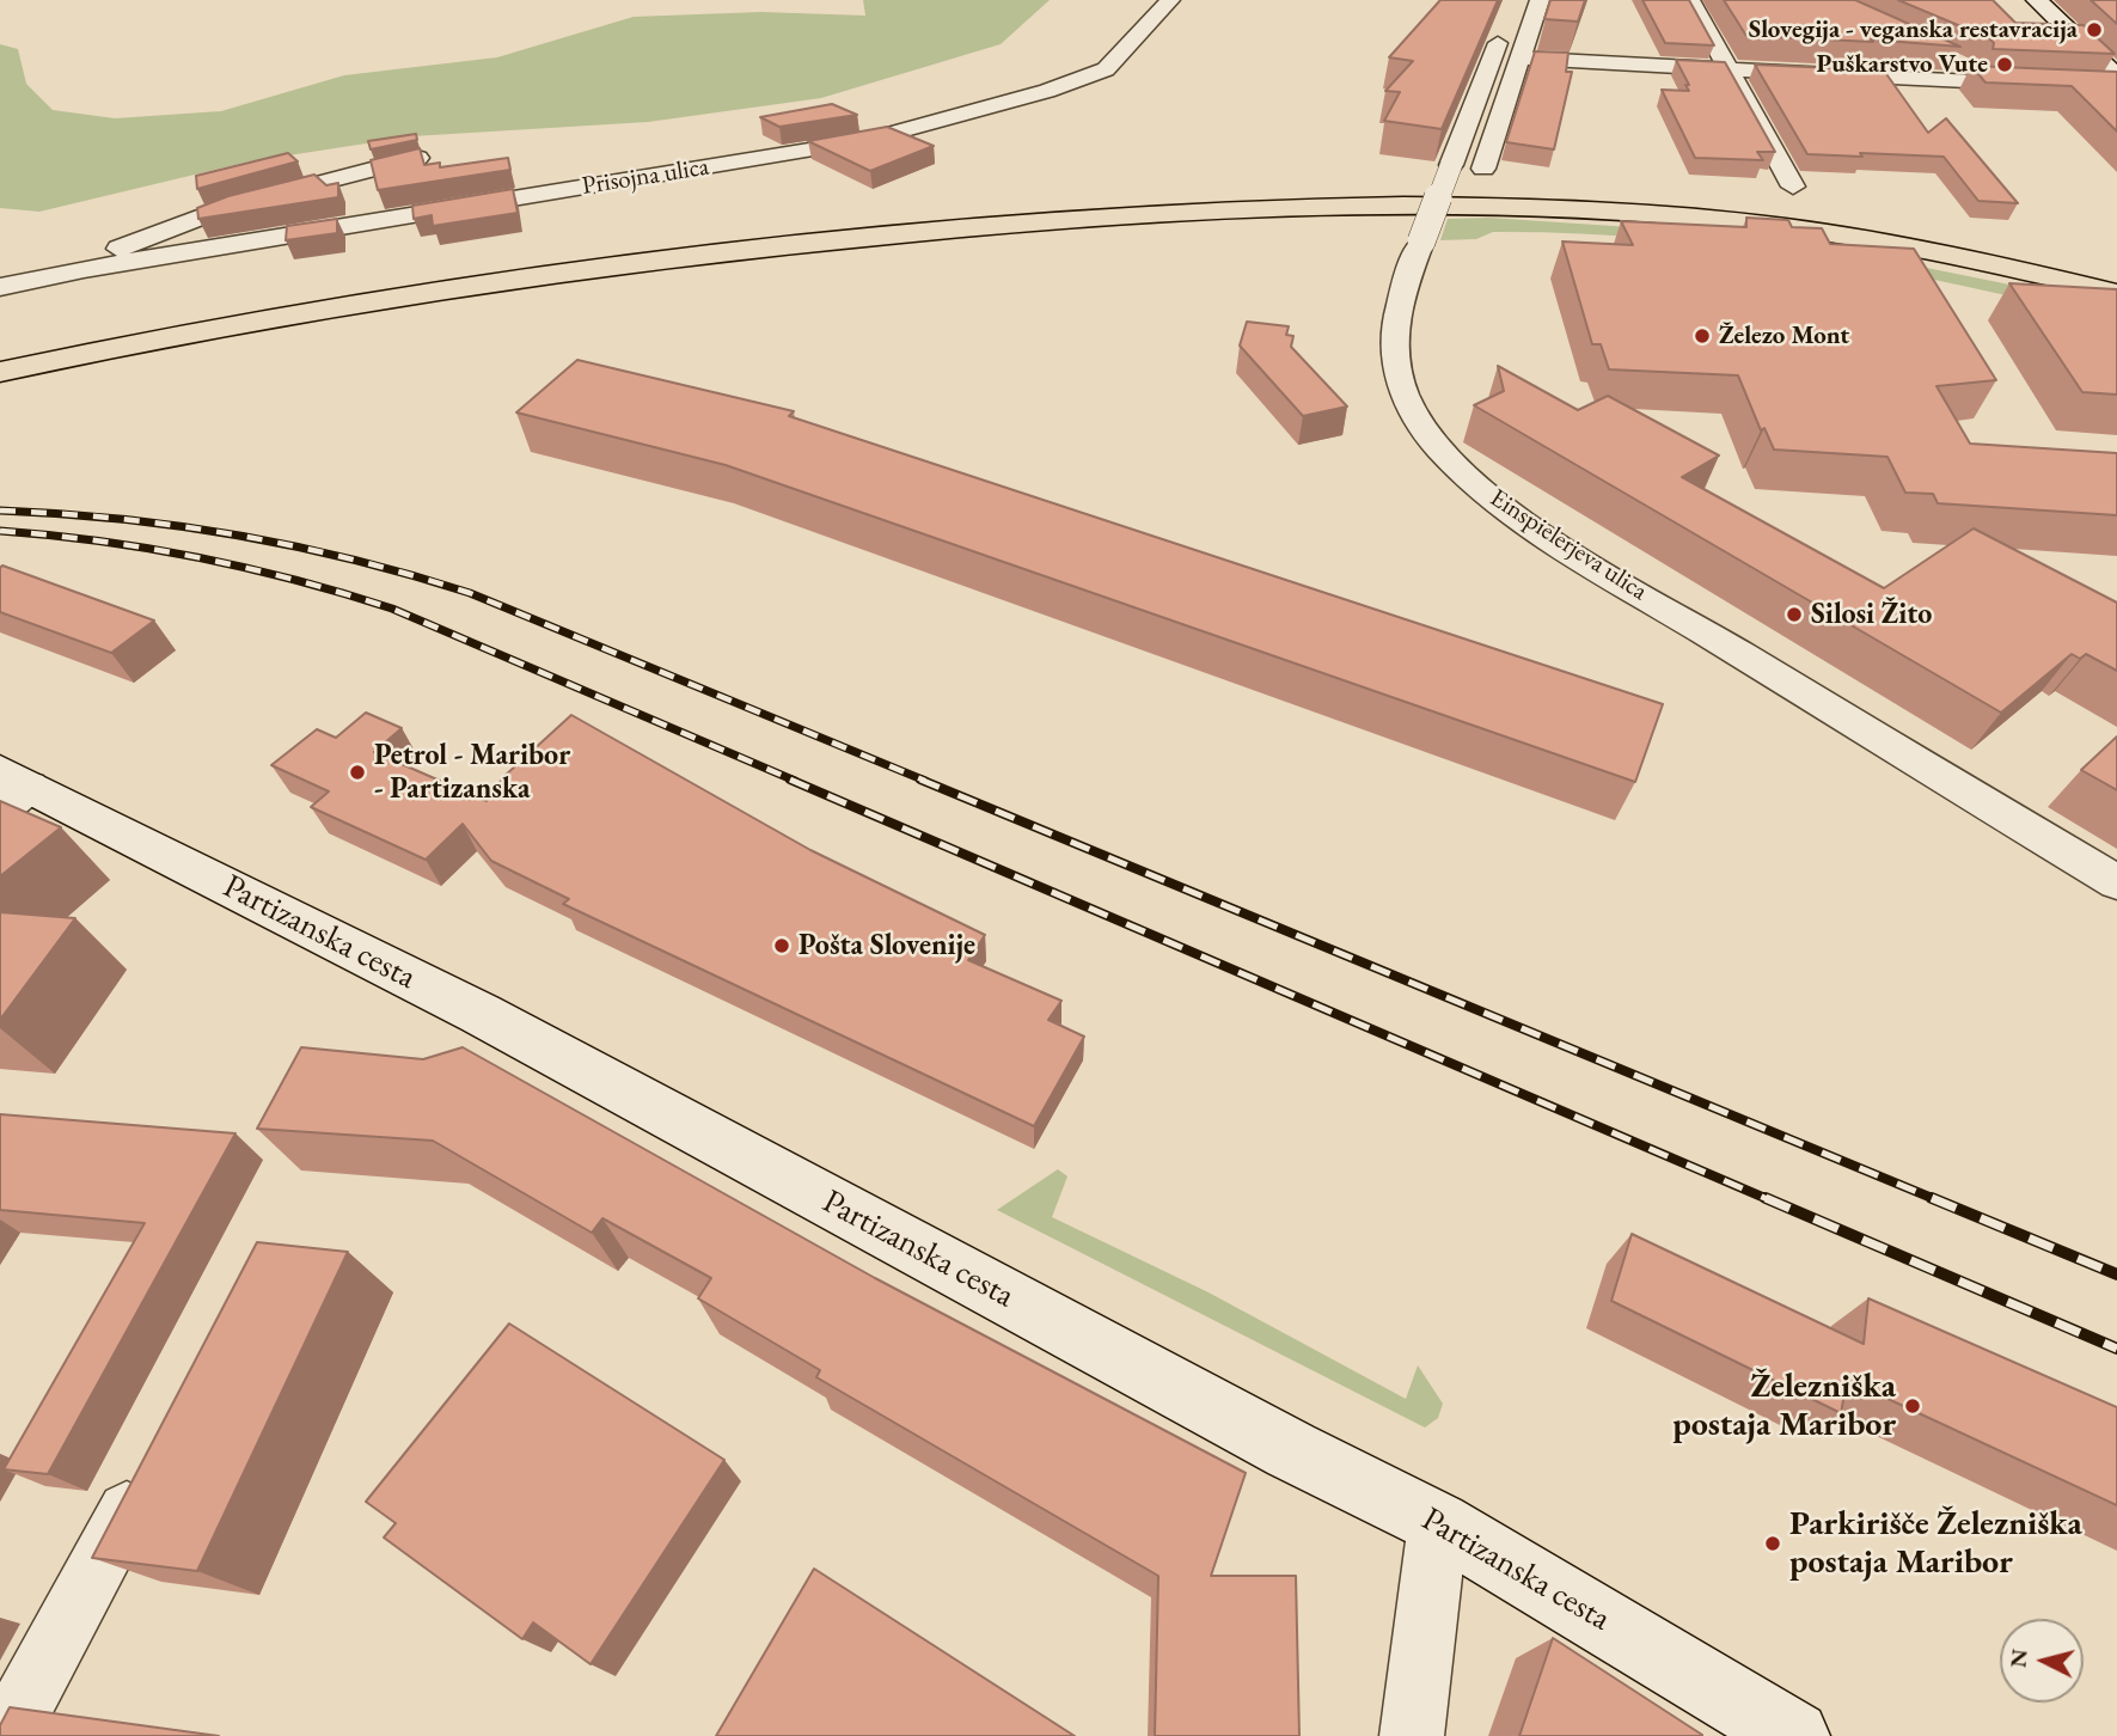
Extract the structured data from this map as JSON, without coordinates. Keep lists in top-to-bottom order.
{
  "streets": {
    "street": ["Prisojna ulica", "Einspielerjeva ulica", "Partizanska cesta"]
  },
  "places": [
    "Slovegija - veganska restavracija",
    "Puškarstvo Vute",
    "Železo Mont",
    "Silosi Žito",
    "Petrol - Maribor - Partizanska",
    "Pošta Slovenije",
    "Železniška postaja Maribor",
    "Parkirišče Železniška postaja Maribor"
  ],
  "north": "left"
}
